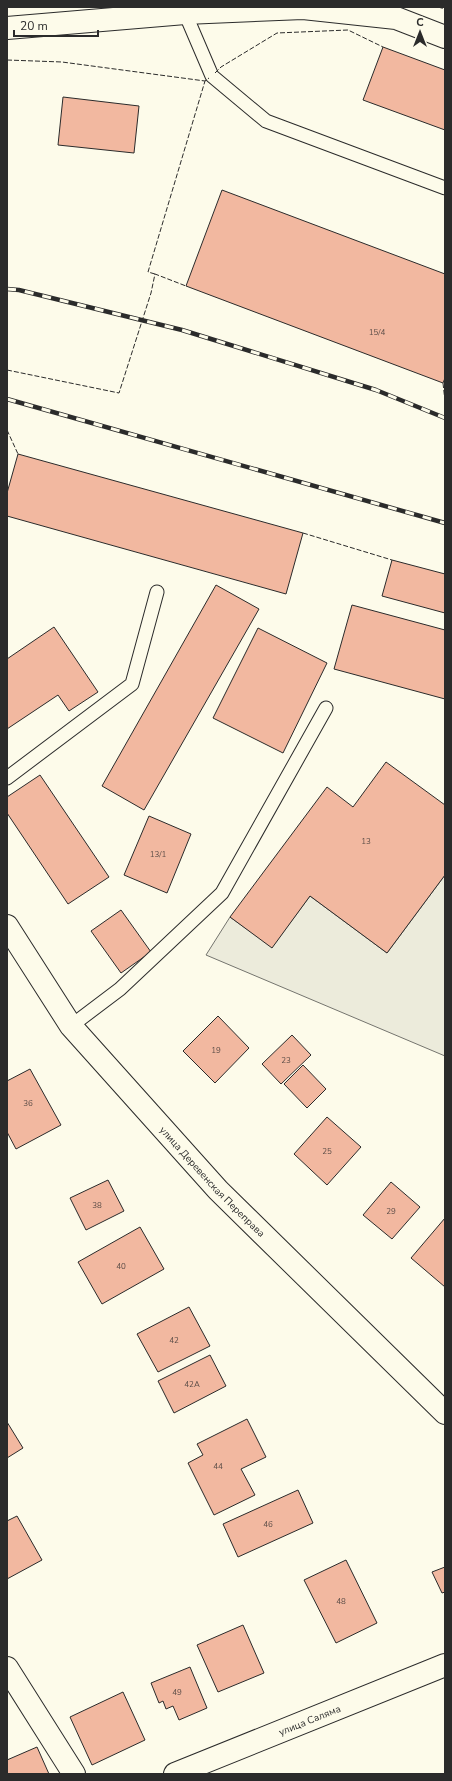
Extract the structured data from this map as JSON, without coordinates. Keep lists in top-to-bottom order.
{
  "streets": {
    "street": ["улица Деревенская Переправа", "улица Саляма"]
  },
  "house_numbers": [
    "15/4",
    "13",
    "13/1",
    "19",
    "23",
    "36",
    "25",
    "38",
    "29",
    "40",
    "42",
    "42А",
    "44",
    "46",
    "48",
    "49"
  ],
  "scale_bar": "20 m",
  "north": "top"
}
